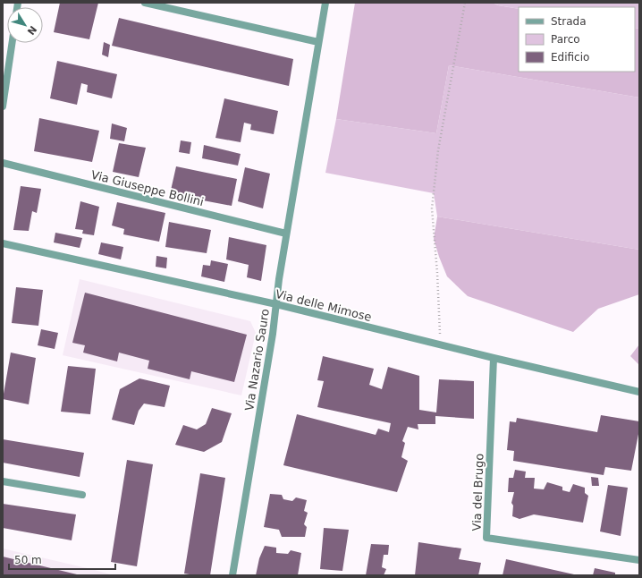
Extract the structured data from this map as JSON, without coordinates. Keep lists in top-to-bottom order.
{
  "streets": {
    "street": [
      "Via Giuseppe Bollini",
      "Via delle Mimose",
      "Via Nazario Sauro",
      "Via del Brugo"
    ]
  },
  "crossings": [
    ["Via Giuseppe Bollini", "Via Nazario Sauro"],
    ["Via delle Mimose", "Via Nazario Sauro"],
    ["Via delle Mimose", "Via del Brugo"]
  ],
  "legend": ["Strada", "Parco", "Edificio"],
  "scale_bar": "50 m",
  "north": "bottom right"
}
